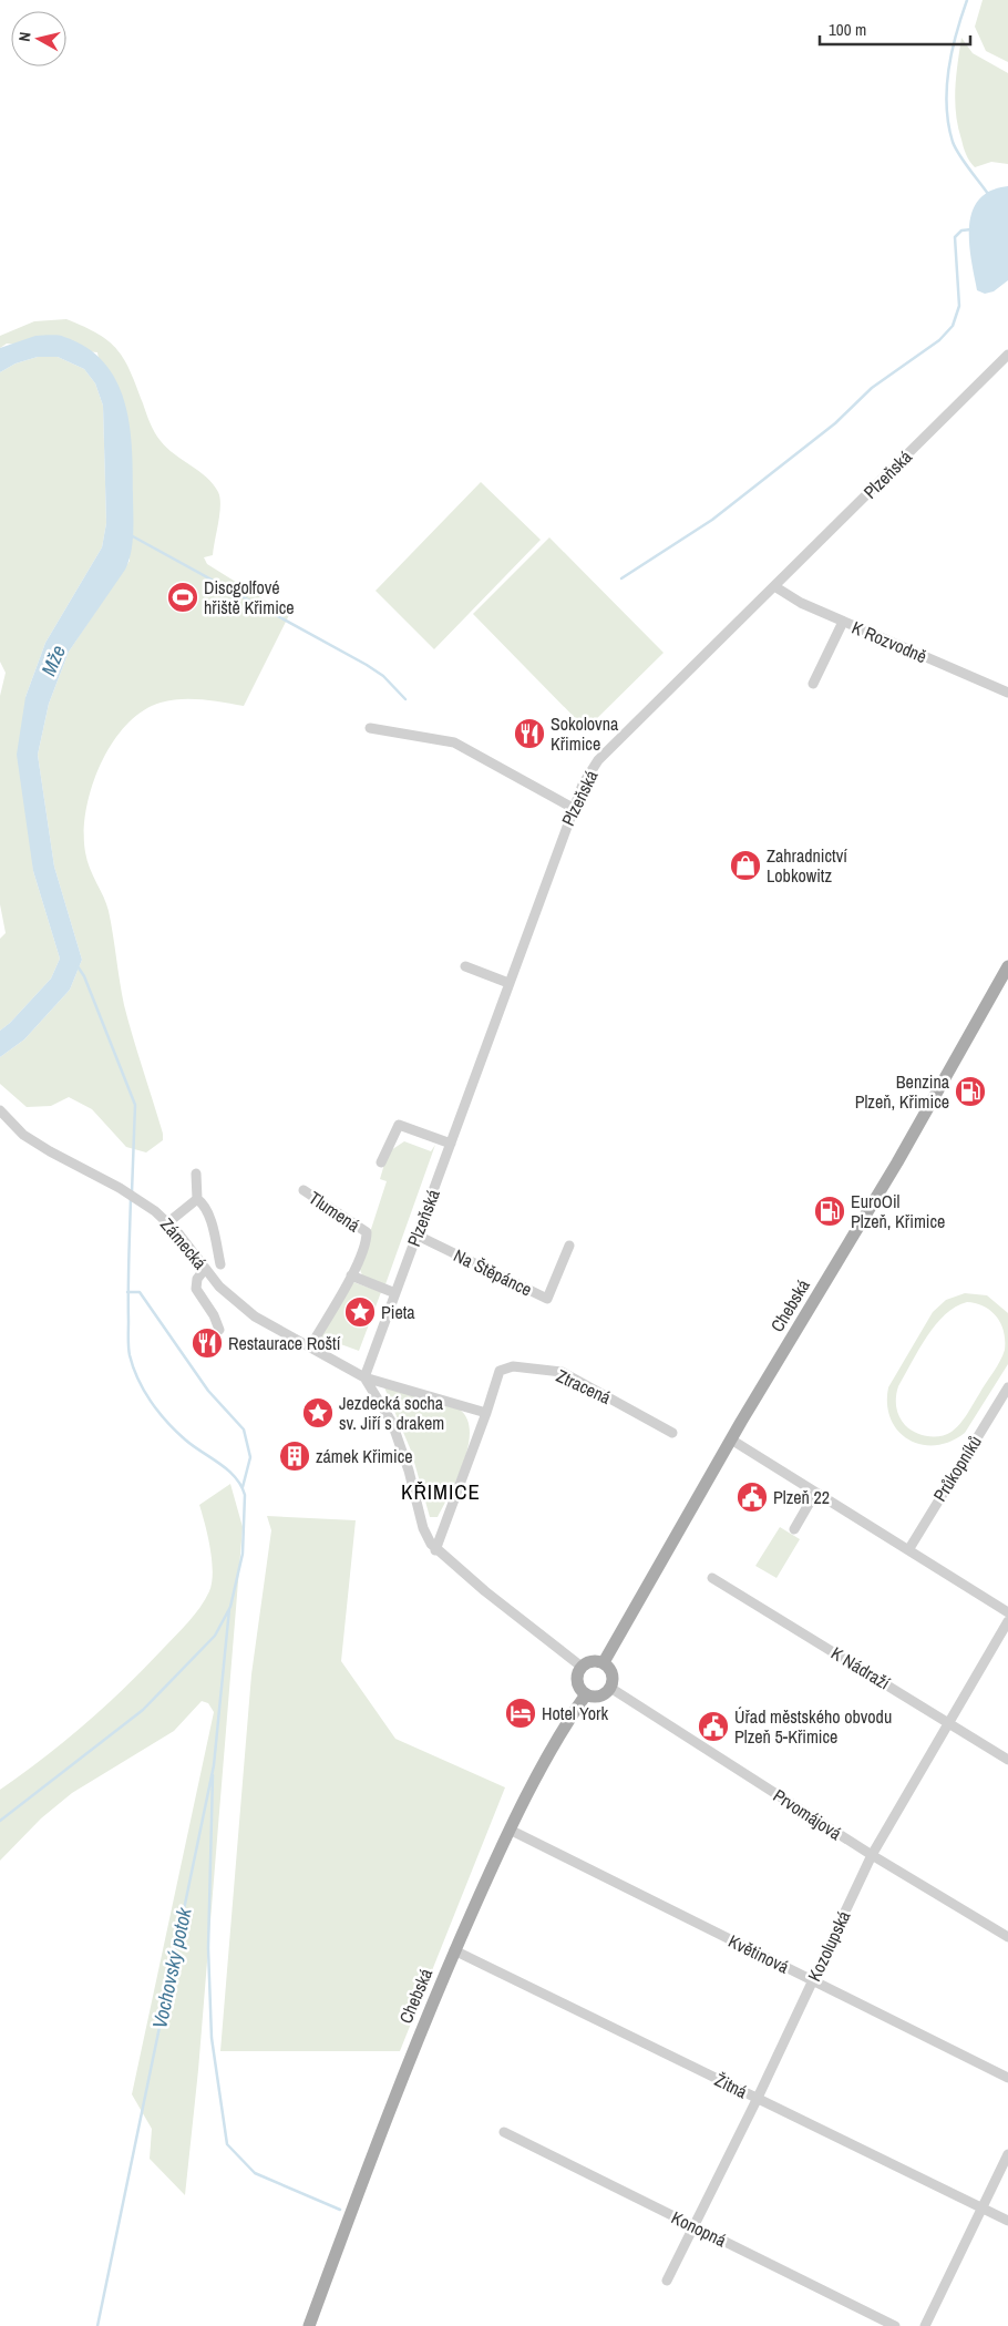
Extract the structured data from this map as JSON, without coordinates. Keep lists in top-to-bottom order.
{
  "streets": {
    "main road": ["Chebská"],
    "street": [
      "Plzeňská",
      "K Rozvodně",
      "Tlumená",
      "Zámecká",
      "Na Štěpánce",
      "Ztracená",
      "Průkopníků",
      "K Nádraží",
      "Prvomájová",
      "Kozolupská",
      "Květinová",
      "Žitná",
      "Konopná"
    ]
  },
  "crossings": [
    ["Plzeňská", "K Rozvodně"],
    ["Plzeňská", "Zámecká"],
    ["Plzeňská", "Na Štěpánce"],
    ["Zámecká", "Ztracená"],
    ["Chebská", "Prvomájová"],
    ["Chebská", "Květinová"],
    ["Chebská", "Žitná"],
    ["K Nádraží", "Kozolupská"],
    ["Prvomájová", "Kozolupská"],
    ["Kozolupská", "Květinová"],
    ["Kozolupská", "Žitná"],
    ["Kozolupská", "Konopná"]
  ],
  "districts": ["KŘIMICE"],
  "water": ["Mže", "Vochovský potok"],
  "places": {
    "sports": ["Discgolfové hřiště Křimice"],
    "restaurant": ["Sokolovna Křimice", "Restaurace Roští"],
    "shop": ["Zahradnictví Lobkowitz"],
    "fuel station": ["Benzina Plzeň, Křimice", "EuroOil Plzeň, Křimice"],
    "place": ["Pieta", "Jezdecká socha sv. Jiří s drakem"],
    "building": ["zámek Křimice"],
    "public building": ["Plzeň 22", "Úřad městského obvodu Plzeň 5-Křimice"],
    "hotel": ["Hotel York"]
  },
  "scale_bar": "100 m",
  "north": "left"
}
